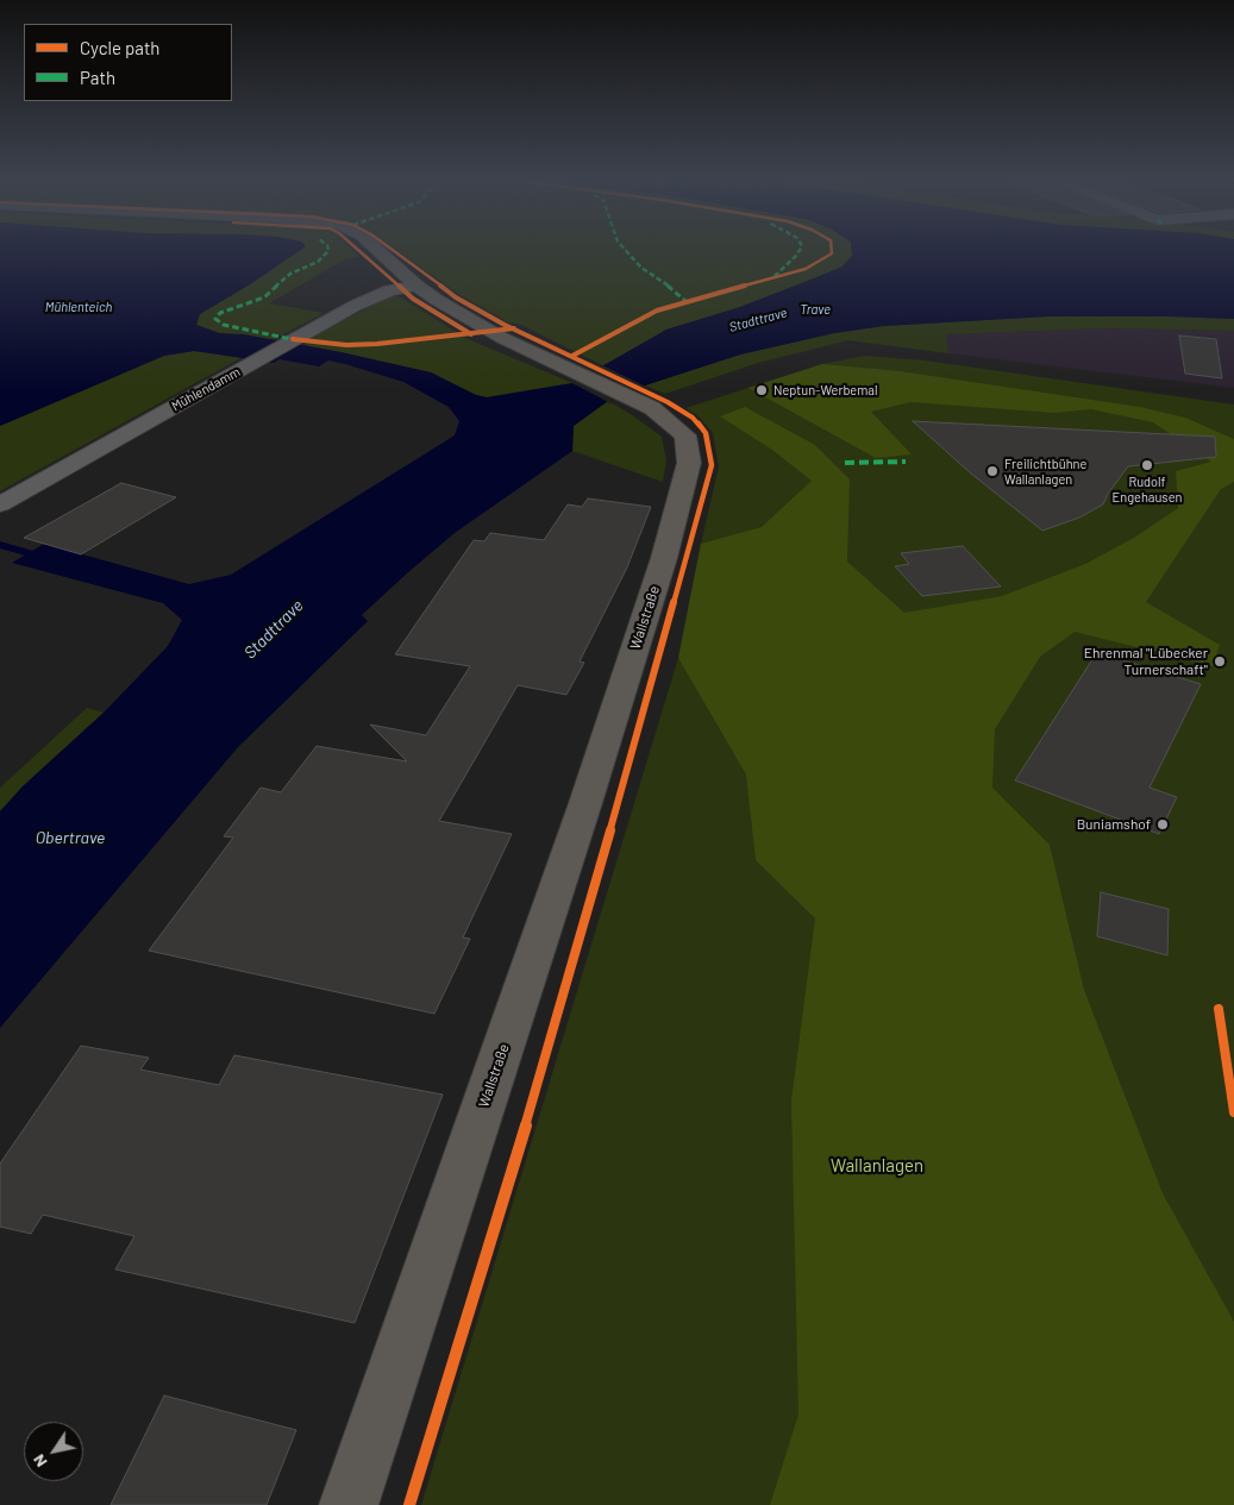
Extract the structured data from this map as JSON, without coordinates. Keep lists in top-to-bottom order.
{
  "streets": {
    "main road": ["Wallstraße"],
    "street": ["Mühlendamm"]
  },
  "crossings": [
    ["Mühlendamm", "Wallstraße"]
  ],
  "water": [
    "Mühlenteich",
    "Trave",
    "Stadttrave",
    "Obertrave"
  ],
  "parks": ["Wallanlagen"],
  "places": [
    "Neptun-Werbemal",
    "Rudolf Engehausen",
    "Freilichtbühne Wallanlagen",
    "Ehrenmal \"Lübecker Turnerschaft\"",
    "Buniamshof"
  ],
  "legend": ["Cycle path", "Path"],
  "north": "bottom left"
}
